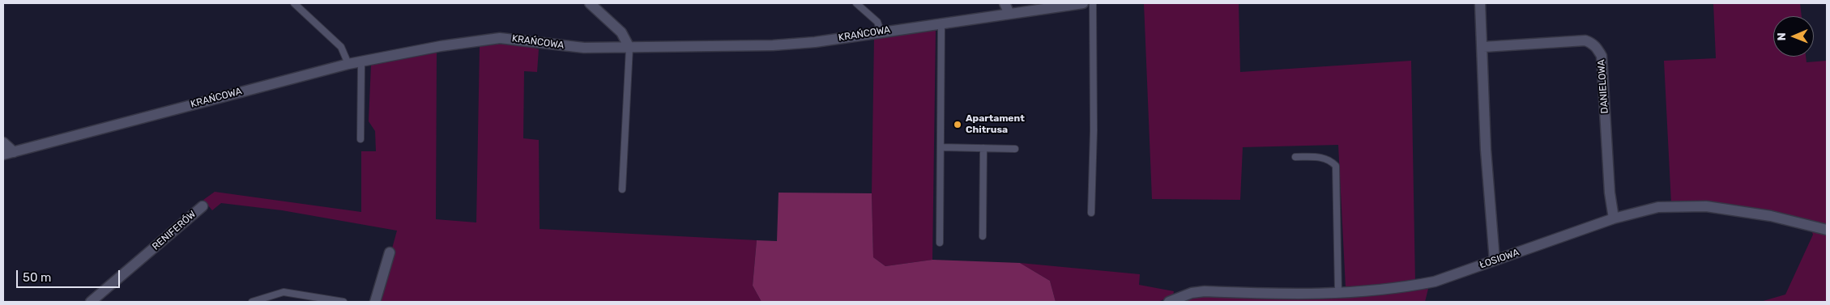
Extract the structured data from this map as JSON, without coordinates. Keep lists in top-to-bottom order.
{
  "streets": {
    "street": [
      "KRAŃCOWA",
      "DANIELOWA",
      "RENIFERÓW",
      "ŁOSIOWA"
    ]
  },
  "crossings": [
    ["DANIELOWA", "ŁOSIOWA"]
  ],
  "places": ["Apartament Chitrusa"],
  "scale_bar": "50 m",
  "north": "left"
}
